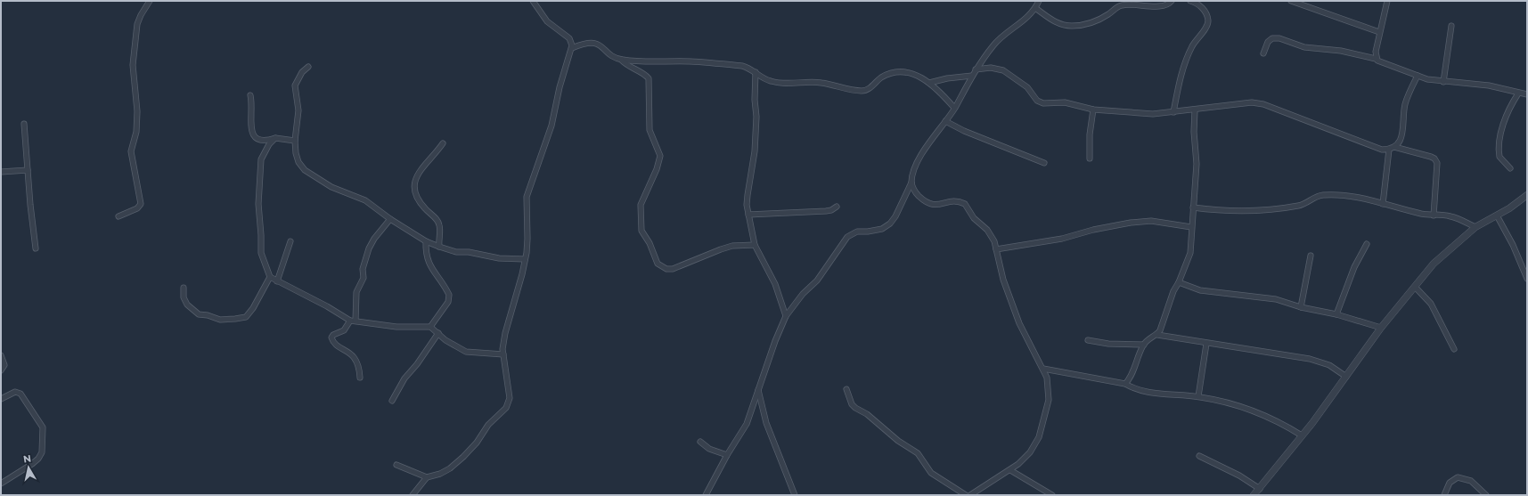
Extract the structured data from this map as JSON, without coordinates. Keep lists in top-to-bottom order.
{
  "north": "top"
}
